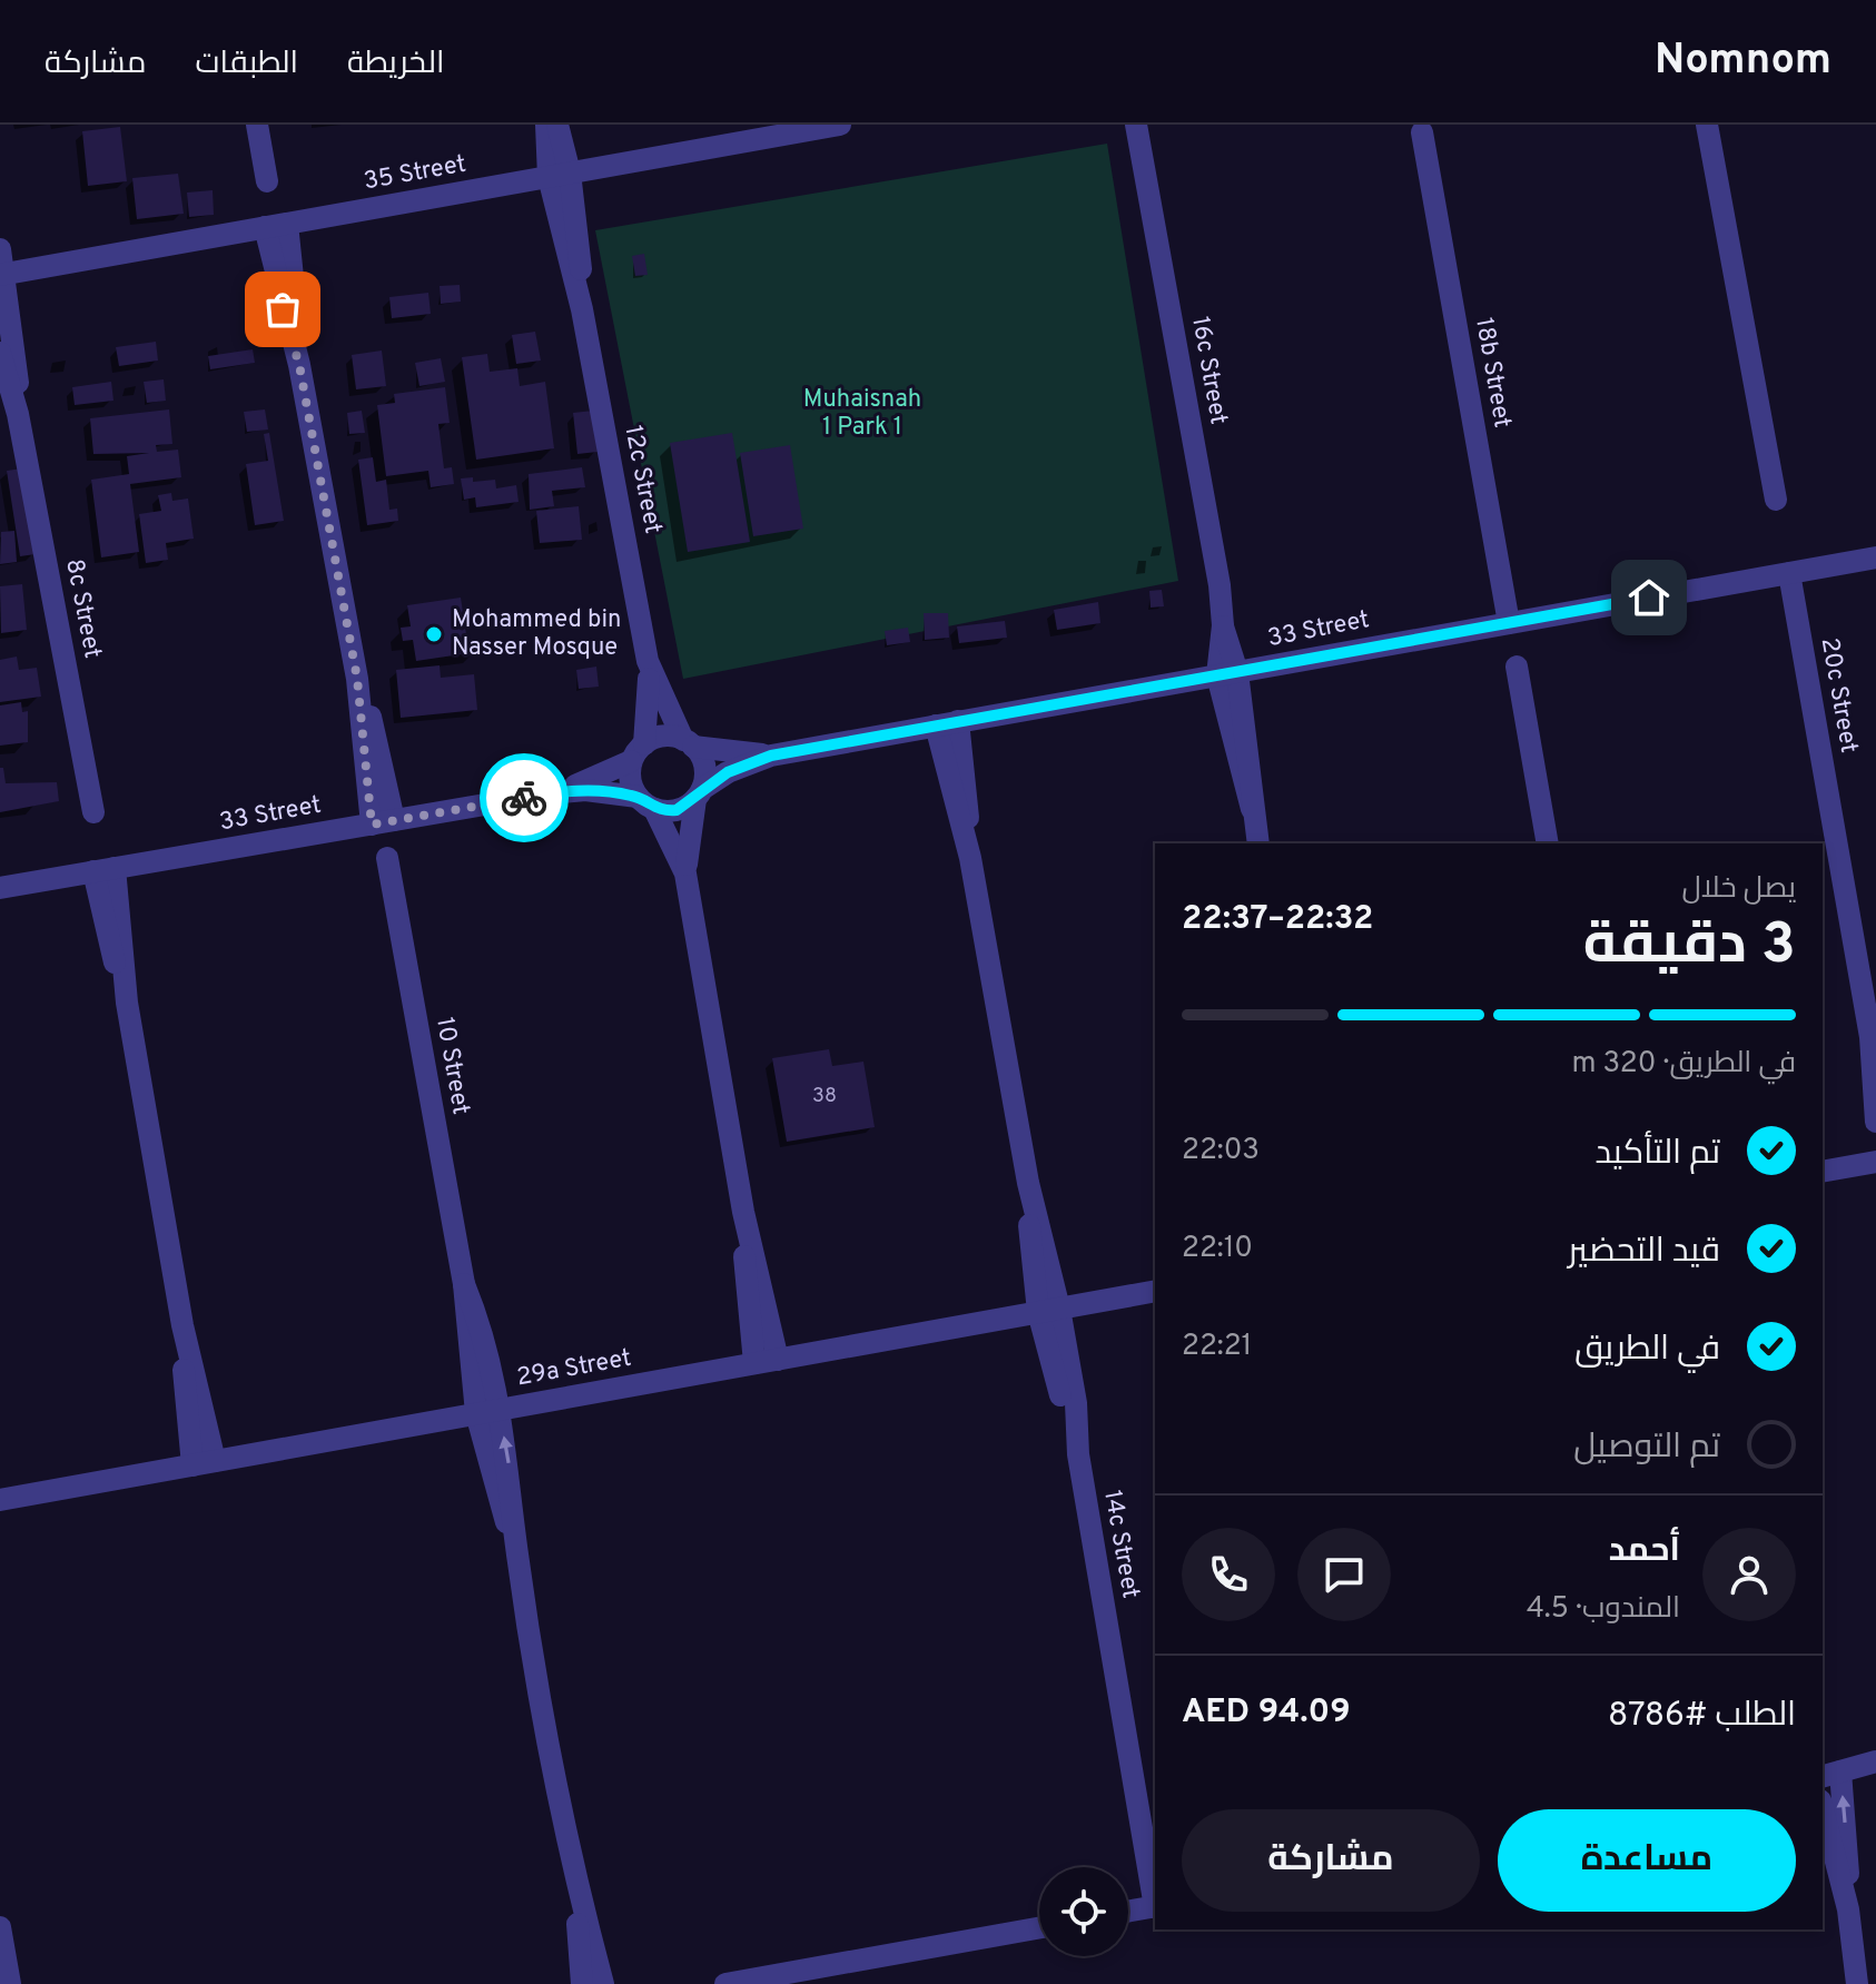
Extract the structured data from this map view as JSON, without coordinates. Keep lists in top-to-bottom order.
{
  "streets": {
    "street": [
      "35 Street",
      "16c Street",
      "18b Street",
      "12c Street",
      "8c Street",
      "33 Street",
      "20c Street",
      "10 Street",
      "29a Street",
      "14c Street"
    ]
  },
  "crossings": [
    ["35 Street", "12c Street"],
    ["35 Street", "8c Street"],
    ["16c Street", "33 Street"],
    ["18b Street", "33 Street"],
    ["12c Street", "33 Street"],
    ["33 Street", "20c Street"],
    ["33 Street", "14c Street"],
    ["10 Street", "29a Street"],
    ["29a Street", "14c Street"]
  ],
  "parks": ["Muhaisnah 1 Park 1"],
  "places": ["Mohammed bin Nasser Mosque"],
  "house_numbers": ["38"],
  "page": {
    "header": "Nomnom",
    "nav": ["الخريطة", "الطبقات", "مشاركة"],
    "heading": ["3 دقيقة", "يصل خلال", "22:32–22:37"],
    "panel": [
      "أحمد",
      "المندوب · 4.5",
      "الطلب #8786",
      "AED 94.09"
    ],
    "bar": "في الطريق · 320 m",
    "list": [
      ["تم التأكيد", "22:03"],
      ["قيد التحضير", "22:10"],
      ["في الطريق", "22:21"],
      "تم التوصيل"
    ],
    "buttons": ["مساعدة", "مشاركة"]
  }
}
